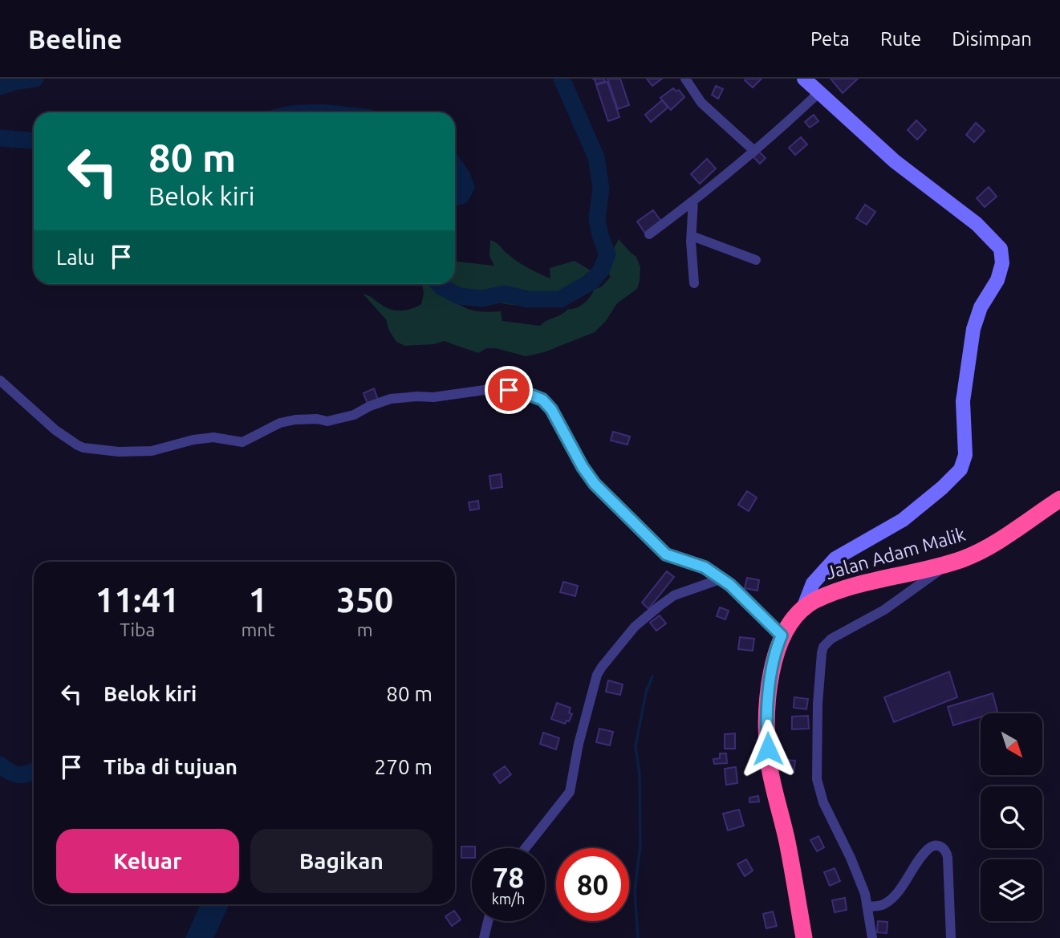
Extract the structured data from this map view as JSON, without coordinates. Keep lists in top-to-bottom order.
{
  "streets": {
    "highway": ["Jalan Adam Malik"]
  },
  "north": "bottom right",
  "page": {
    "header": "Beeline",
    "nav": ["Peta", "Rute", "Disimpan"],
    "turn": ["80 m", "Belok kiri"],
    "then": "Lalu",
    "eta": [
      "11:41",
      "Tiba",
      "1",
      "mnt",
      "350",
      "m"
    ],
    "list": [
      {
        "name": "Belok kiri",
        "value": "80 m"
      },
      {
        "name": "Tiba di tujuan",
        "value": "270 m"
      }
    ],
    "buttons": ["Keluar", "Bagikan"],
    "speed": "78 km/h",
    "limit": "80"
  }
}
